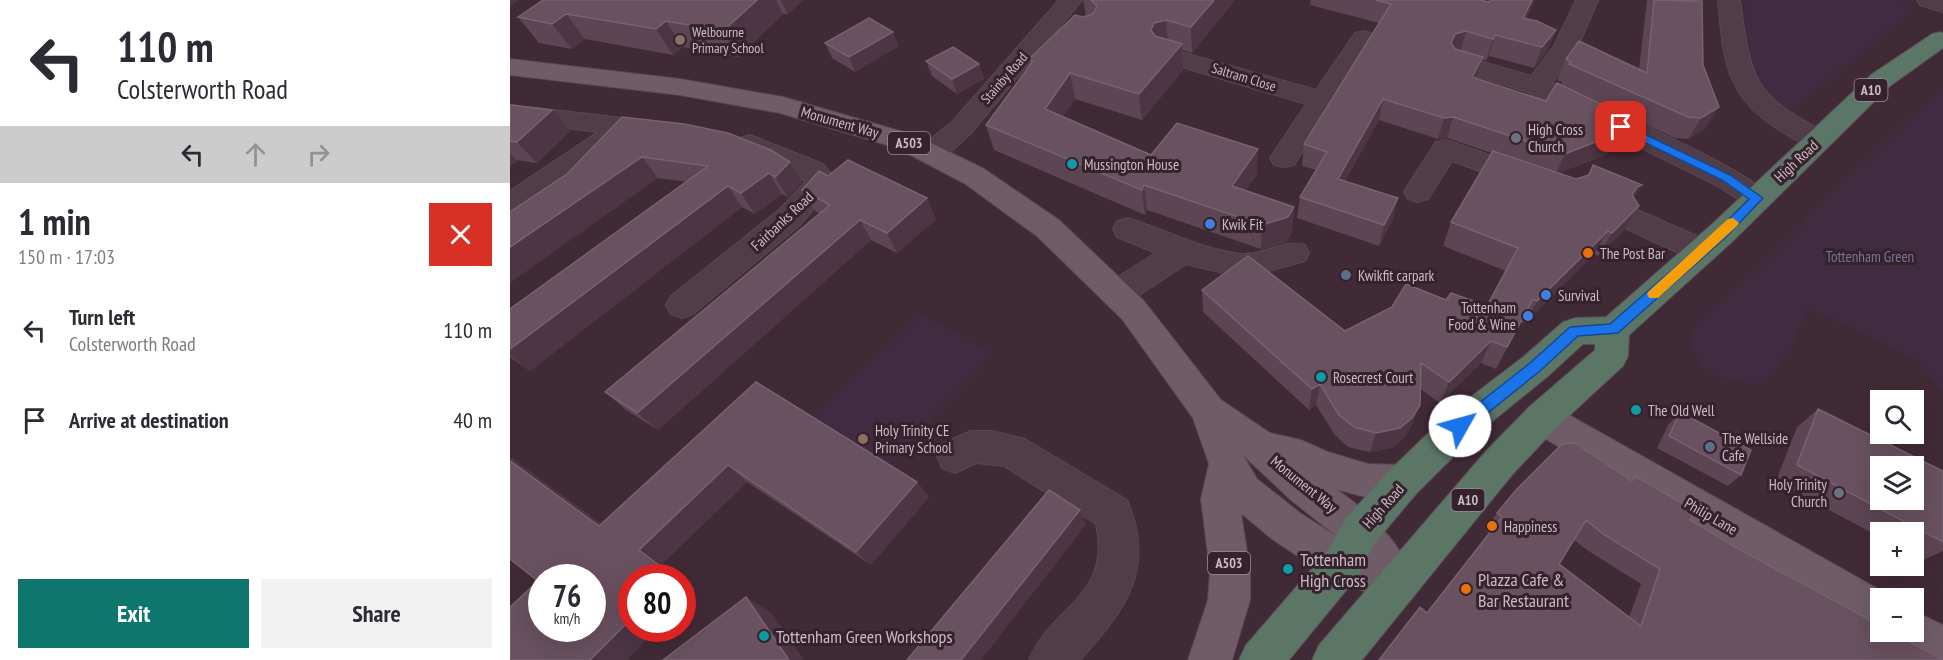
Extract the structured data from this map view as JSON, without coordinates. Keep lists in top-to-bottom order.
{
  "streets": {
    "highway": ["A10", "High Road"],
    "main road": ["Monument Way", "A503", "Philip Lane"],
    "street": ["Saltram Close", "Stainby Road", "Fairbanks Road"]
  },
  "crossings": [
    ["Stainby Road", "Monument Way"],
    ["A10", "Monument Way"],
    ["A10", "High Road"],
    ["A10", "Philip Lane"],
    ["Monument Way", "A503"],
    ["Monument Way", "High Road"]
  ],
  "parks": ["Tottenham Green"],
  "places": [
    "Welbourne Primary School",
    "High Cross Church",
    "Mussington House",
    "Kwik Fit",
    "The Post Bar",
    "Kwikfit carpark",
    "Survival",
    "Tottenham Food & Wine",
    "Rosecrest Court",
    "The Old Well",
    "Holy Trinity CE Primary School",
    "The Wellside Cafe",
    "Holy Trinity Church",
    "Happiness",
    "Tottenham High Cross",
    "Plazza Cafe & Bar Restaurant",
    "Tottenham Green Workshops"
  ],
  "page": {
    "turn": ["110 m", "Colsterworth Road"],
    "heading": ["1 min", "150 m · 17:03"],
    "list": [
      {
        "name": "Turn left",
        "note": "Colsterworth Road",
        "value": "110 m"
      },
      {
        "name": "Arrive at destination",
        "value": "40 m"
      }
    ],
    "map_buttons": ["+", "−"],
    "speed": "76 km/h",
    "limit": "80",
    "buttons": ["Exit", "Share"]
  }
}
